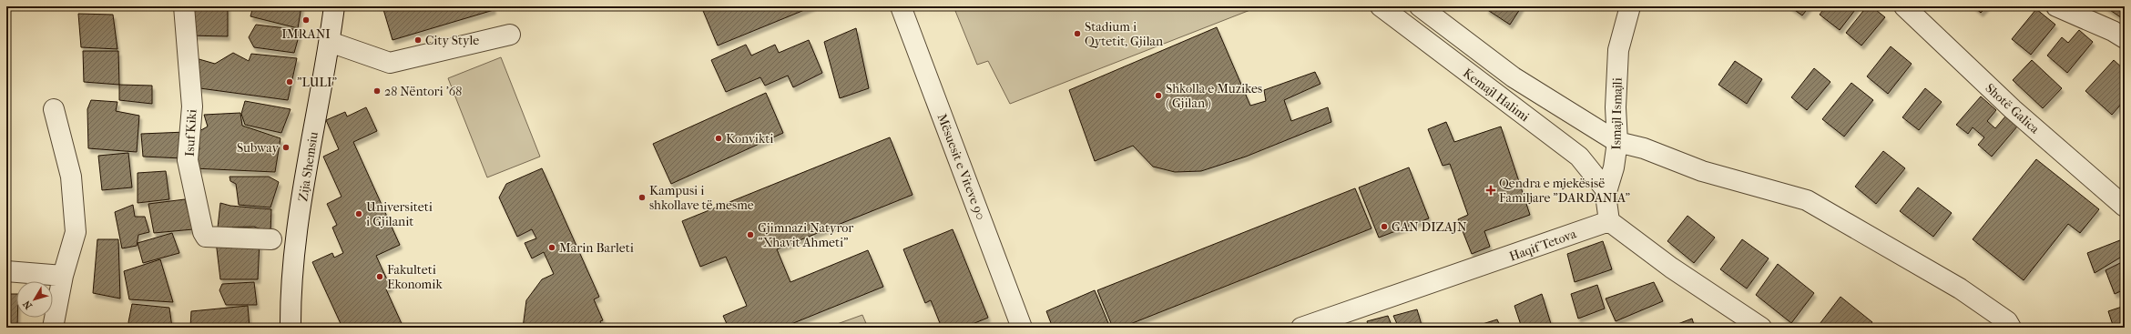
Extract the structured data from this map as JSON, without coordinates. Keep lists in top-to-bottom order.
{
  "streets": {
    "street": [
      "Kemajl Halimi",
      "Shotë Galica",
      "Ismajl Ismajli",
      "Isuf Kiki",
      "Zija Shemsiu",
      "Mësuesit e Viteve 90",
      "Haqif Tetova"
    ]
  },
  "crossings": [
    ["Kemajl Halimi", "Ismajl Ismajli"],
    ["Ismajl Ismajli", "Haqif Tetova"]
  ],
  "places": {
    "other": [
      "IMRANI",
      "Stadium i Qytetit, Gjilan",
      "City Style",
      "\"LULI\"",
      "28 Nëntori '68",
      "Shkolla e Muzikes ( Gjilan )",
      "Konvikti",
      "Subway",
      "Kampusi i shkollave të mesme",
      "Universiteti i Gjilanit",
      "GAN DIZAJN",
      "Gjimnazi Natyror \"Xhavit Ahmeti\"",
      "Marin Barleti",
      "Fakulteti Ekonomik"
    ],
    "health": ["Qendra e mjekësisë Familjare \"DARDANIA\""]
  },
  "north": "bottom left"
}
